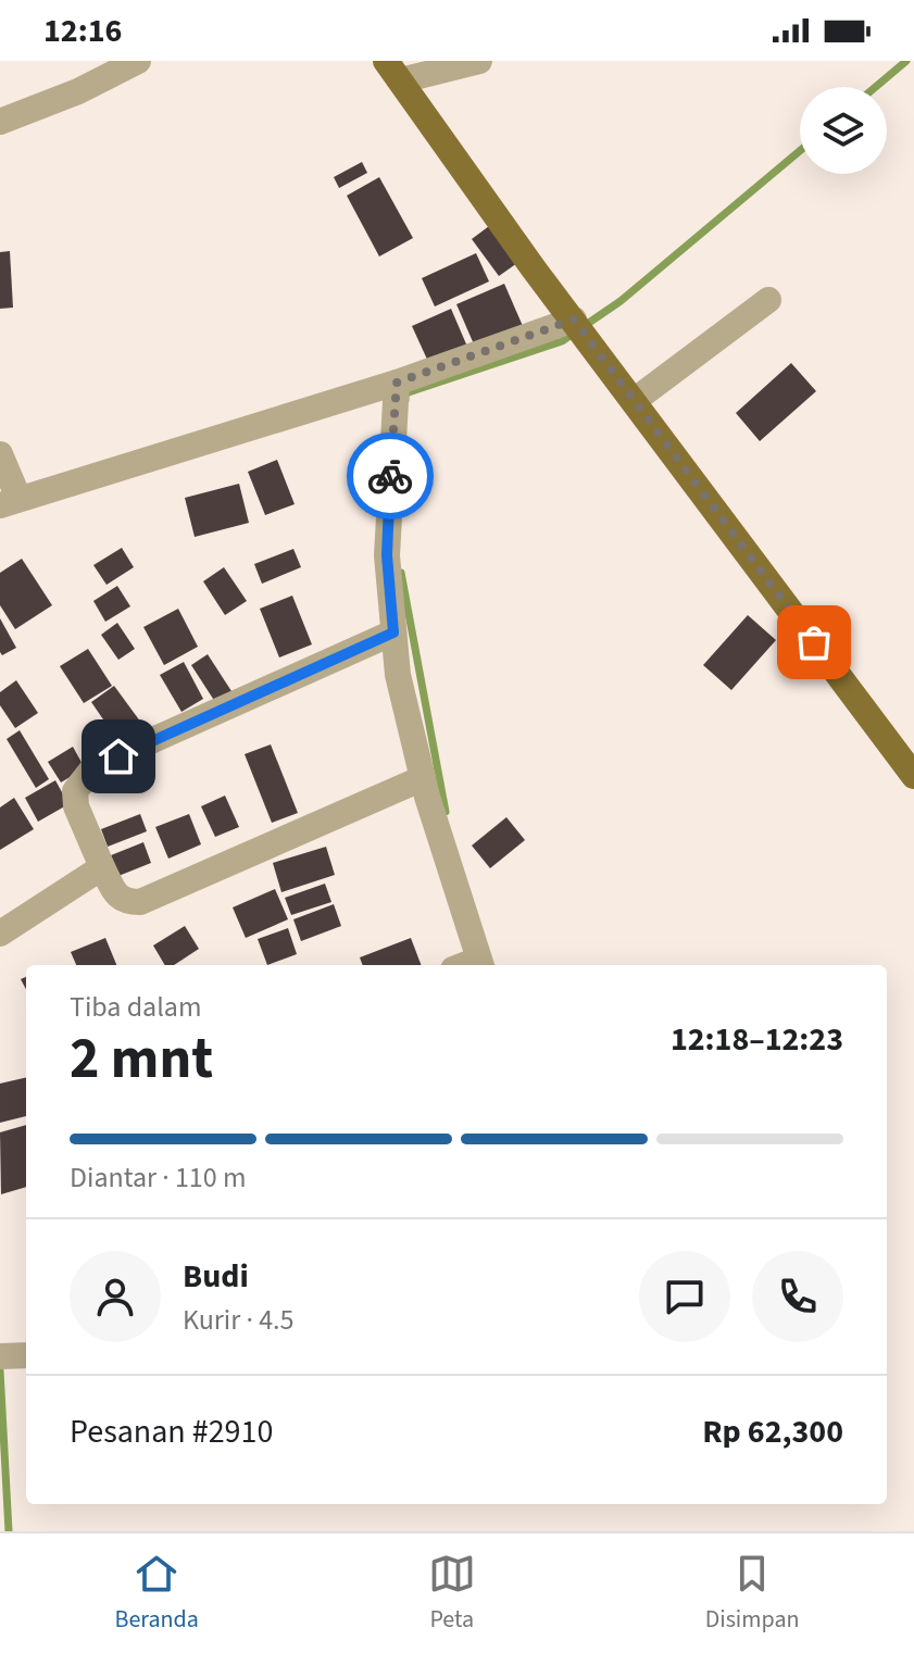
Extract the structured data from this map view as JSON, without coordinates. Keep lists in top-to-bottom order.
{
  "page": {
    "status": "12:16",
    "heading": ["2 mnt", "Tiba dalam", "12:18–12:23"],
    "panel": [
      "Budi",
      "Kurir · 4.5",
      "Pesanan #2910",
      "Rp 62,300"
    ],
    "bar": "Diantar · 110 m",
    "tabs": ["Beranda", "Peta", "Disimpan"]
  }
}
